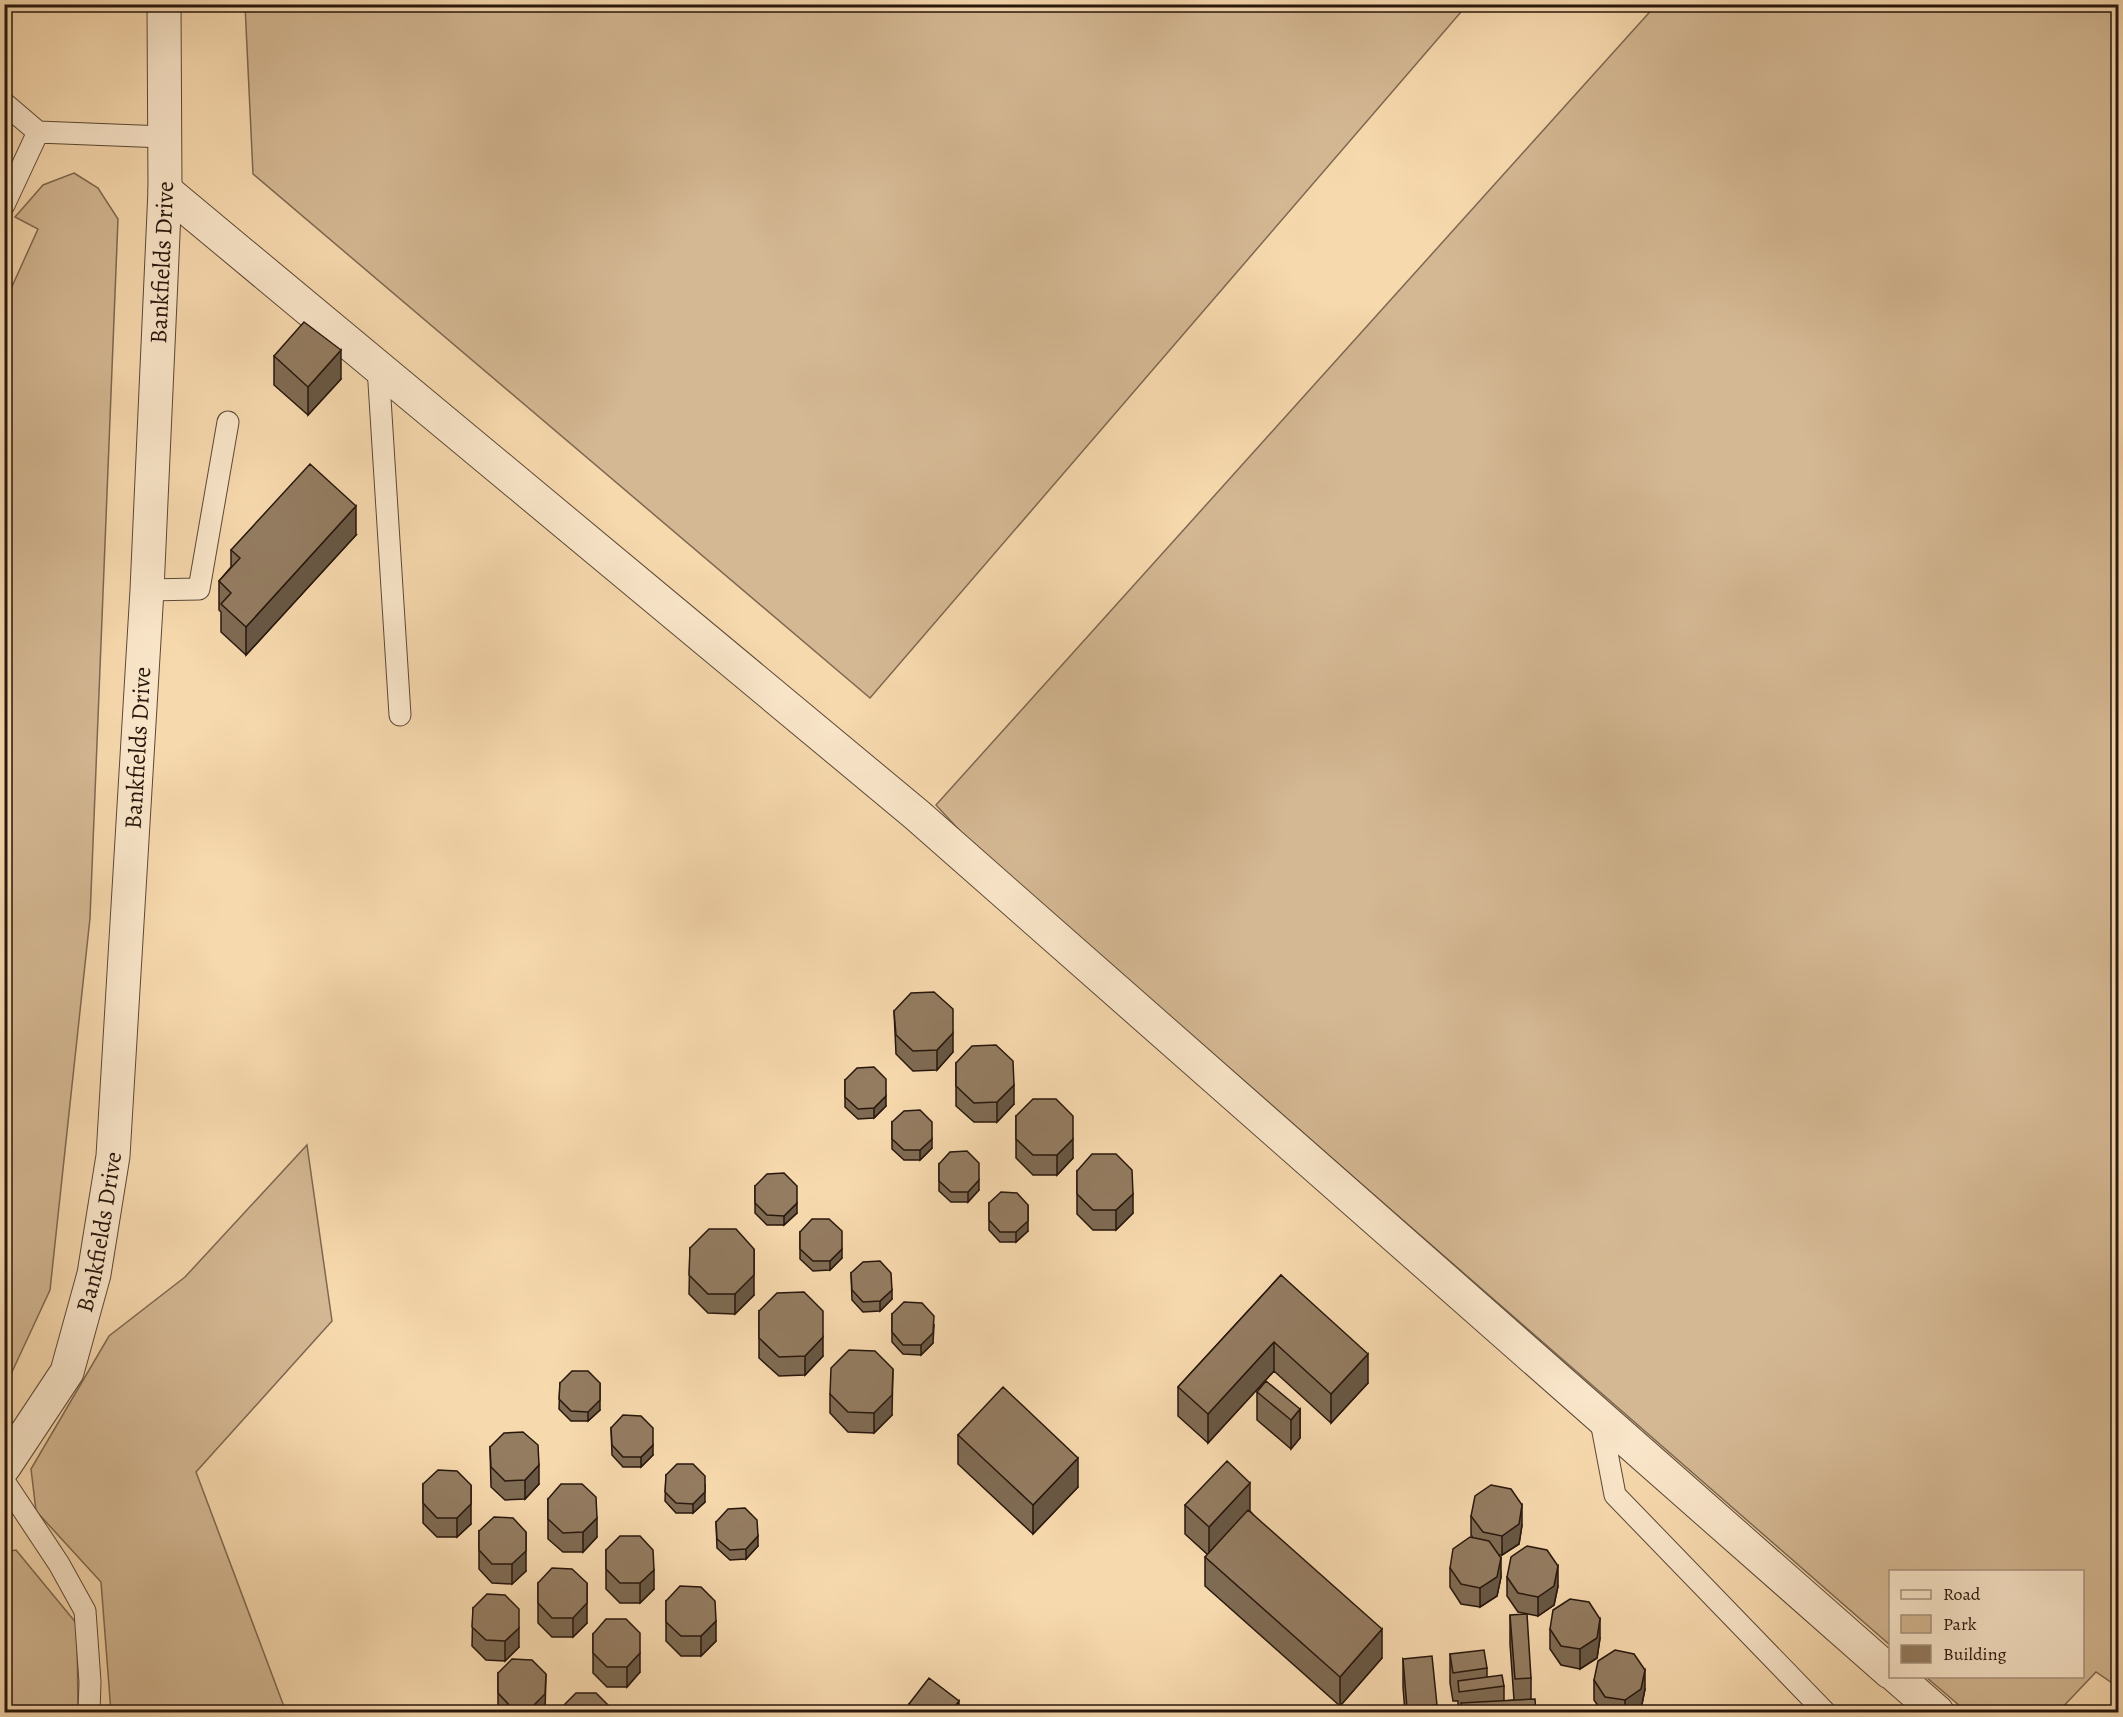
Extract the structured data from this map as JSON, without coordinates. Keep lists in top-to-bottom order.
{
  "streets": {
    "street": ["Bankfields Drive"]
  },
  "legend": ["Road", "Park", "Building"]
}
